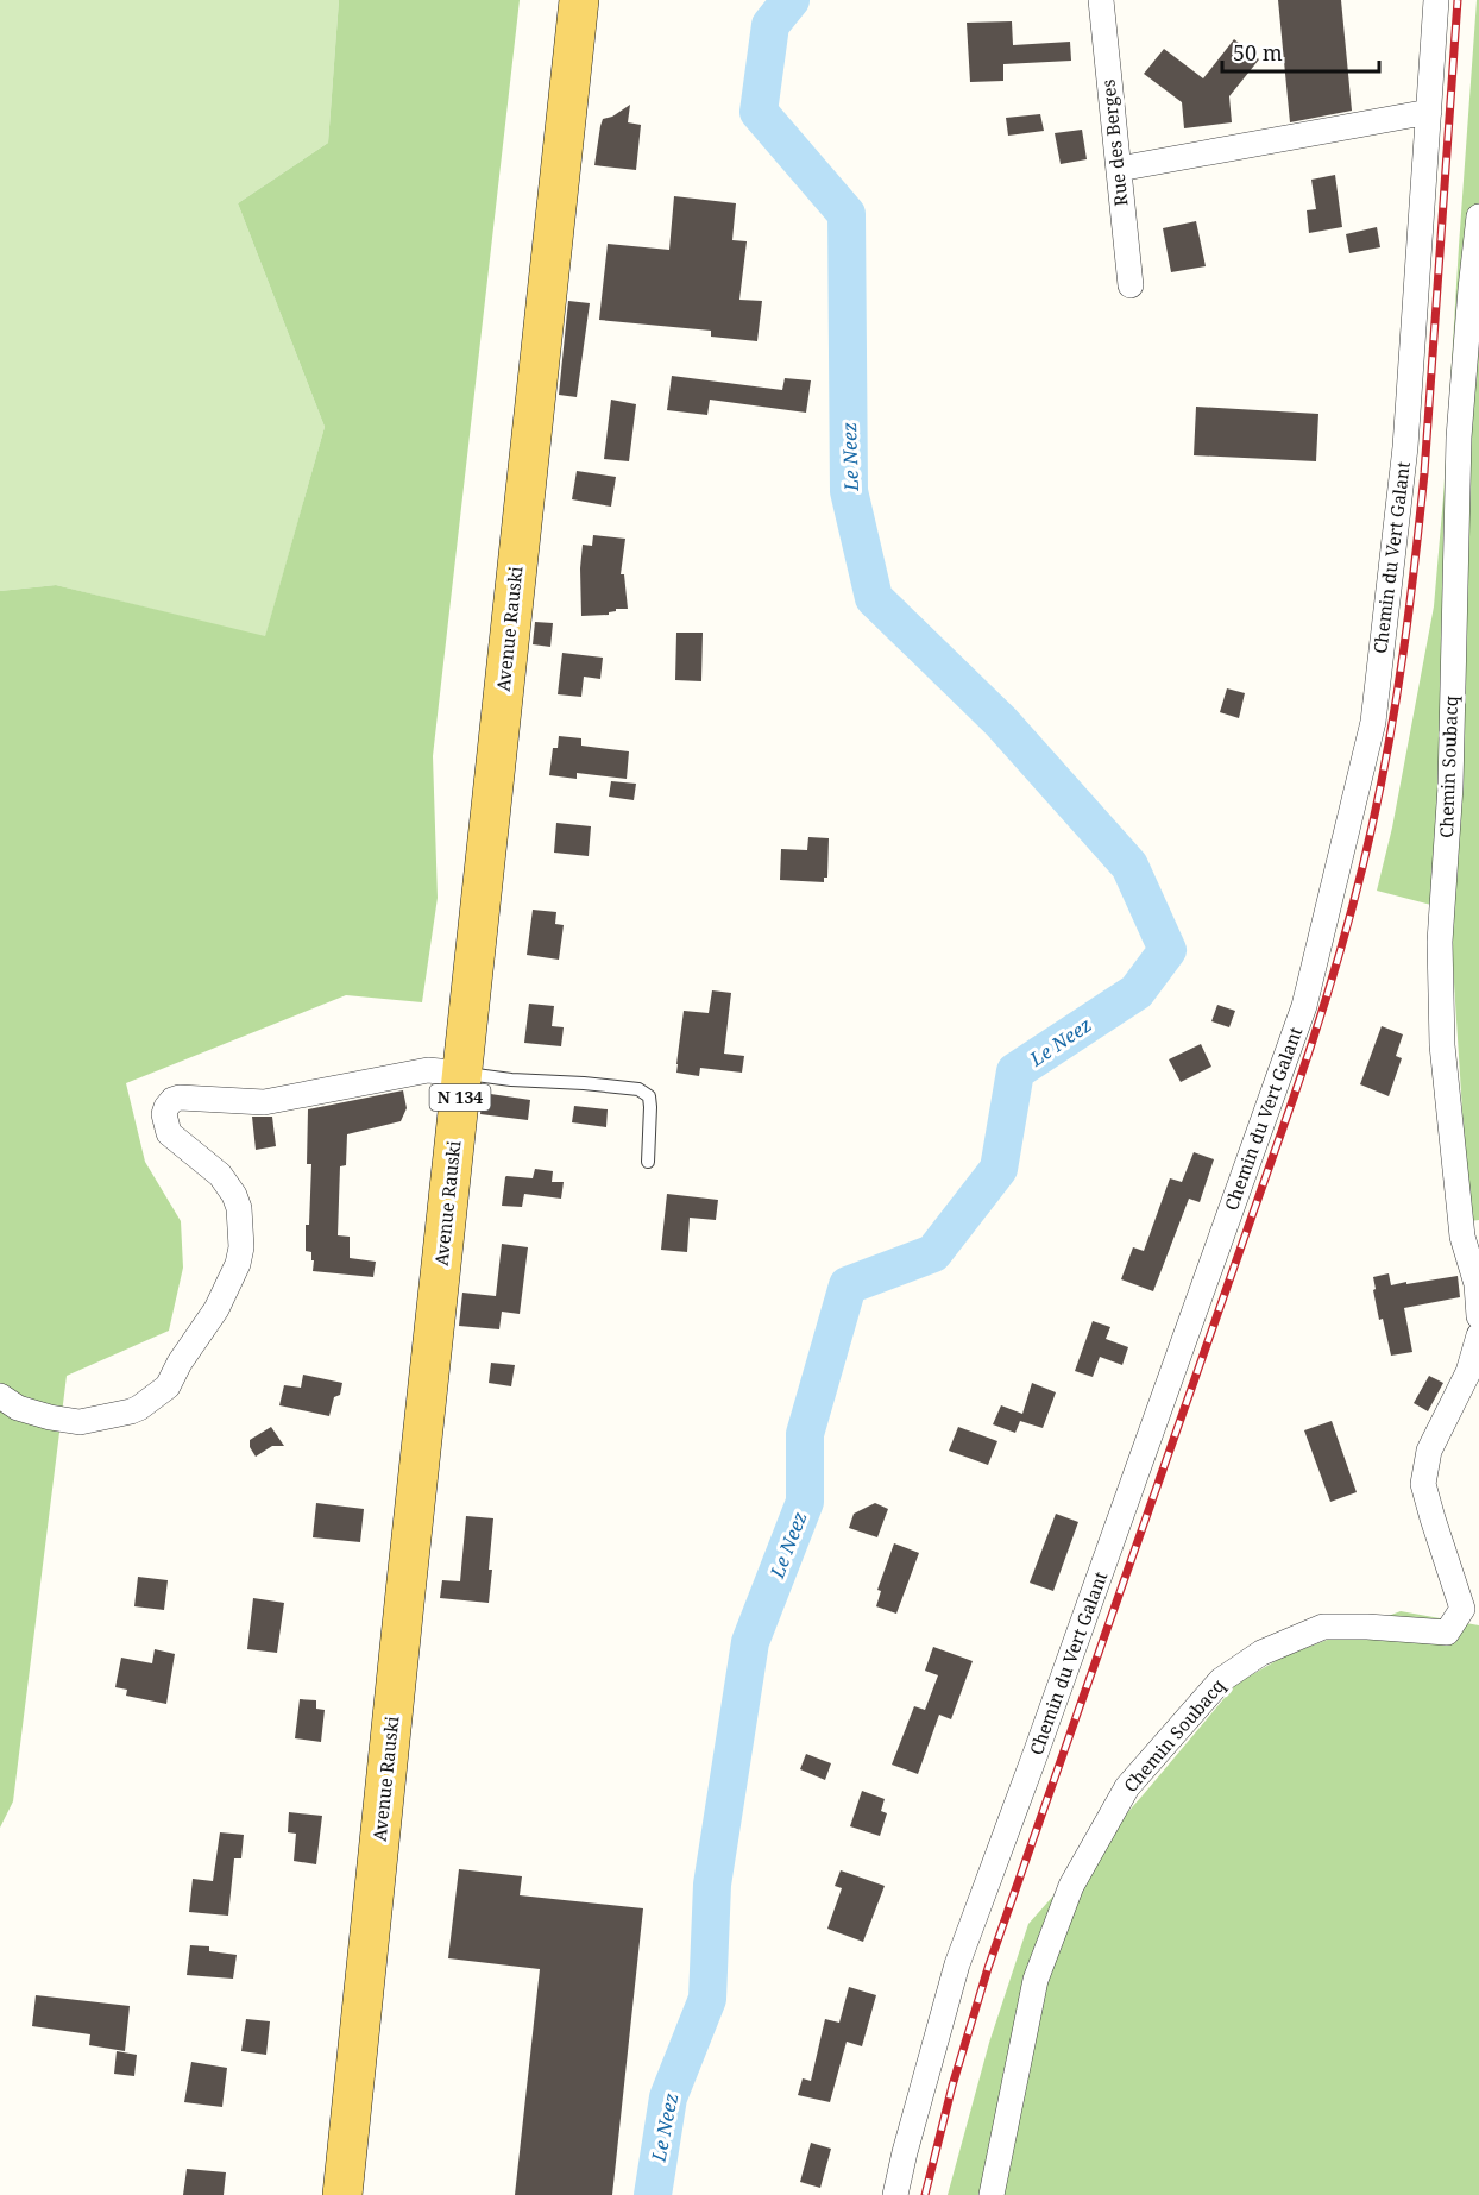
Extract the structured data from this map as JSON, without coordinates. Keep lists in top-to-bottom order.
{
  "streets": {
    "main road": ["Avenue Rauski", "N 134"],
    "street": ["Rue des Berges", "Chemin du Vert Galant", "Chemin Soubacq"]
  },
  "water": ["Le Neez"],
  "scale_bar": "50 m"
}
